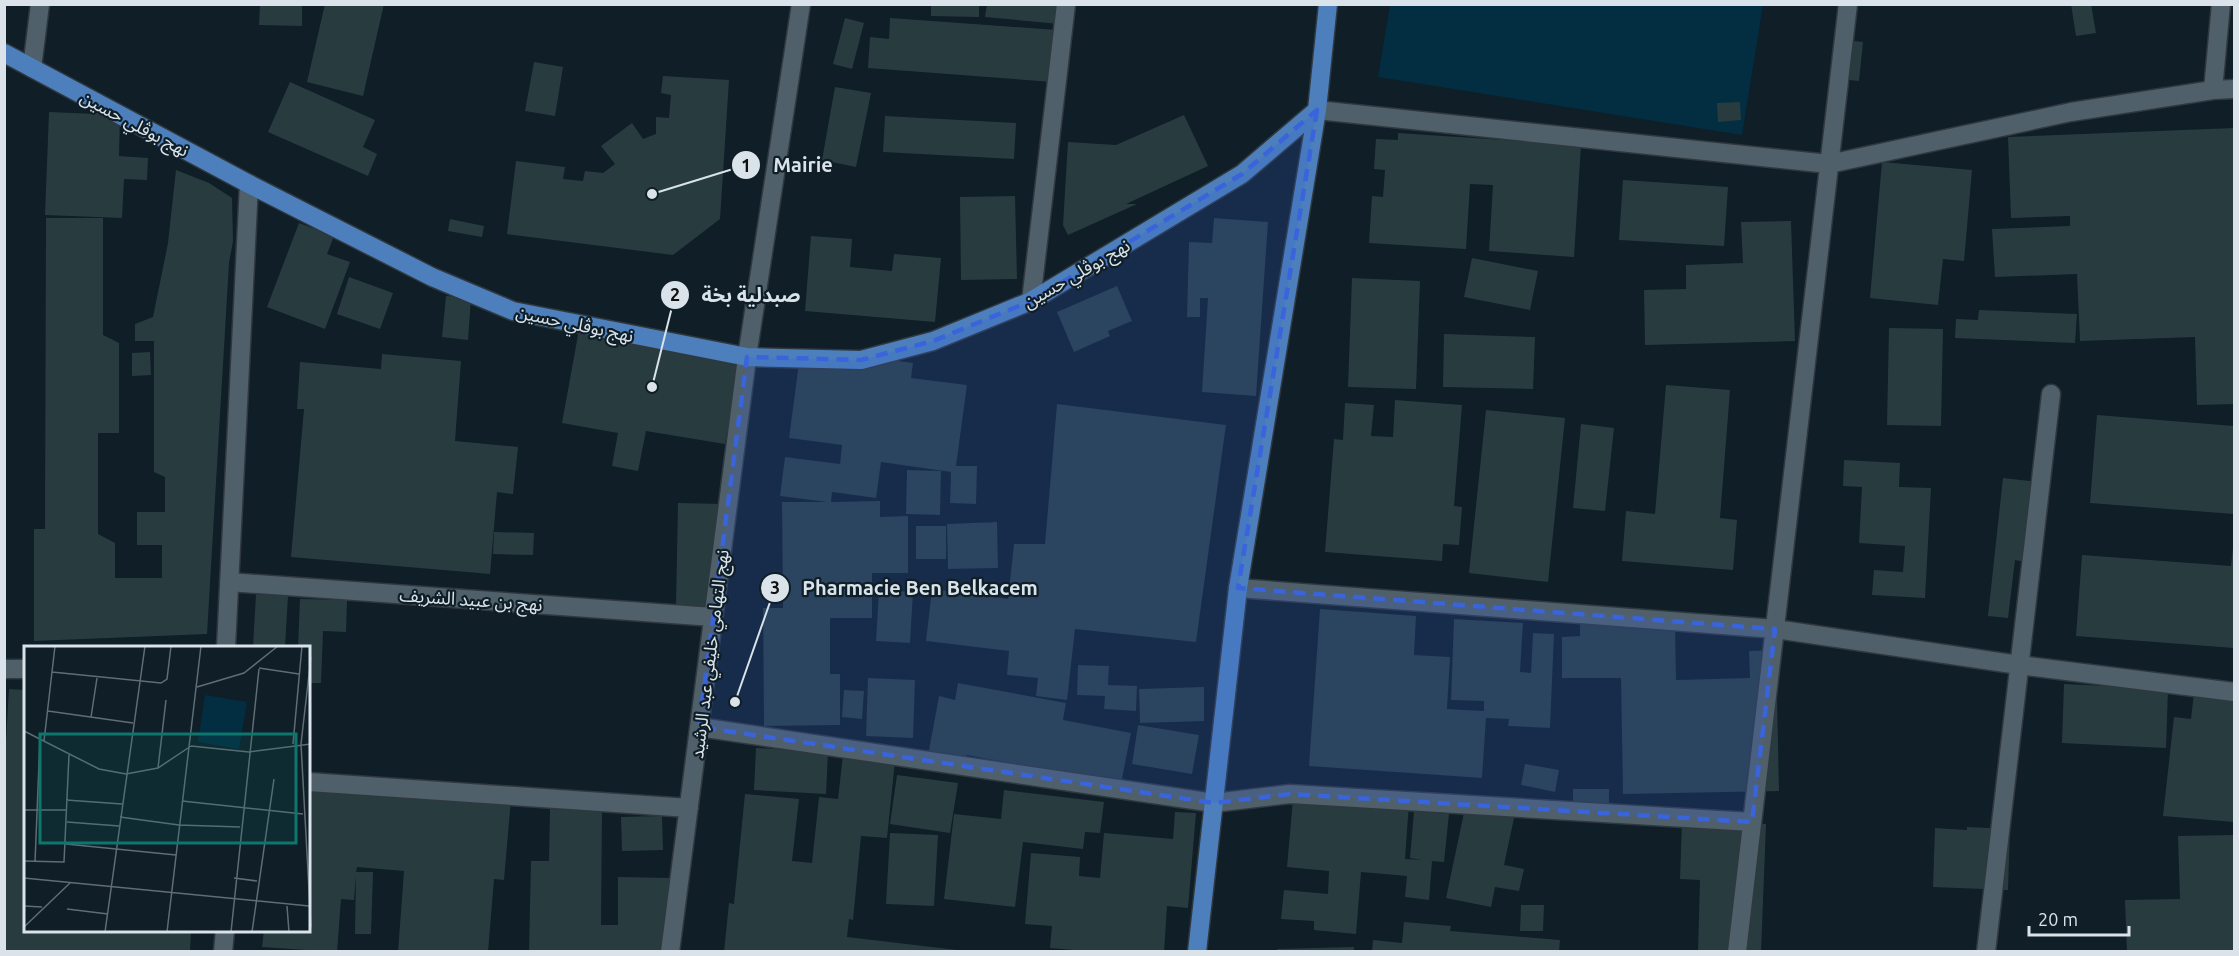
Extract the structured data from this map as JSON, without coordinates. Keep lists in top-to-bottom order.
{
  "streets": {
    "main road": ["نهج بوڨلي حسين"],
    "street": ["نهج بن عبيد الشريف", "نهج التهامي خليفي عبد الرشيد"]
  },
  "crossings": [
    ["نهج بوڨلي حسين", "نهج التهامي خليفي عبد الرشيد"],
    ["نهج بن عبيد الشريف", "نهج التهامي خليفي عبد الرشيد"]
  ],
  "places": ["Mairie", "صبدلية بخة", "Pharmacie Ben Belkacem"],
  "scale_bar": "20 m"
}
